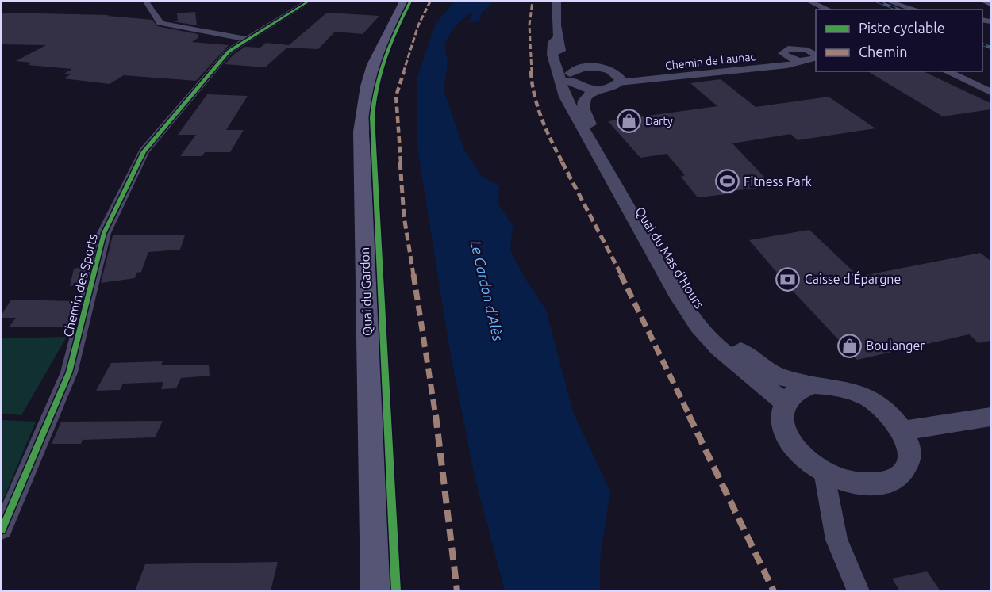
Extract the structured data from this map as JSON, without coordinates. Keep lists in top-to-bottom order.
{
  "streets": {
    "main road": ["Quai du Gardon"],
    "street": ["Chemin de Launac", "Quai du Mas d'Hours", "Chemin des Sports"]
  },
  "water": ["Le Gardon d'Alès"],
  "places": {
    "shop": ["Darty", "Boulanger"],
    "sports": ["Fitness Park"],
    "bank": ["Caisse d'Épargne"]
  },
  "legend": ["Piste cyclable", "Chemin"]
}
